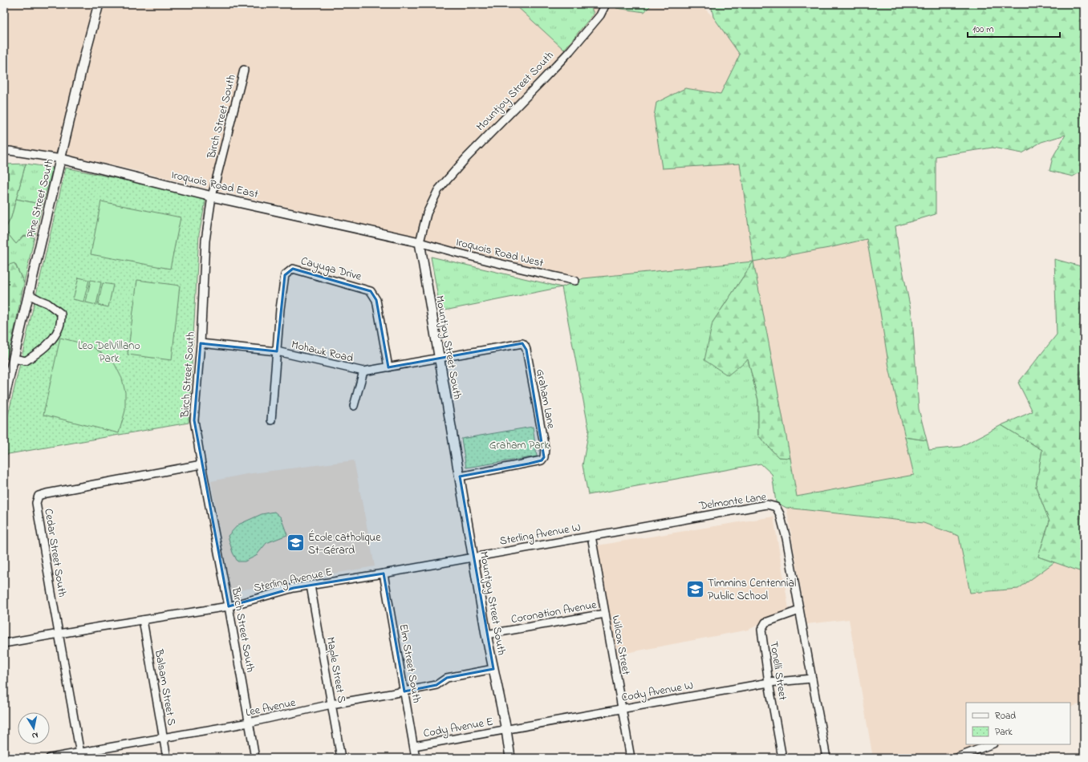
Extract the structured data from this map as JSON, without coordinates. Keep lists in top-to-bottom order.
{
  "streets": {
    "street": [
      "Mountjoy Street South",
      "Birch Street South",
      "Iroquois Road East",
      "Pine Street South",
      "Iroquois Road West",
      "Cayuga Drive",
      "Mohawk Road",
      "Graham Lane",
      "Delmonte Lane",
      "Sterling Avenue W",
      "Cedar Street South",
      "Sterling Avenue E",
      "Coronation Avenue",
      "Wilcox Street",
      "Elm Street South",
      "Maple Street S",
      "Tonelli Street",
      "Balsam Street S",
      "Cody Avenue W",
      "Lee Avenue",
      "Cody Avenue E"
    ]
  },
  "crossings": [
    ["Mountjoy Street South", "Iroquois Road East"],
    ["Mountjoy Street South", "Iroquois Road West"],
    ["Mountjoy Street South", "Mohawk Road"],
    ["Mountjoy Street South", "Graham Lane"],
    ["Mountjoy Street South", "Sterling Avenue W"],
    ["Mountjoy Street South", "Sterling Avenue E"],
    ["Mountjoy Street South", "Coronation Avenue"],
    ["Mountjoy Street South", "Cody Avenue W"],
    ["Mountjoy Street South", "Lee Avenue"],
    ["Mountjoy Street South", "Cody Avenue E"],
    ["Birch Street South", "Iroquois Road East"],
    ["Birch Street South", "Mohawk Road"],
    ["Birch Street South", "Cedar Street South"],
    ["Birch Street South", "Sterling Avenue E"],
    ["Birch Street South", "Lee Avenue"],
    ["Iroquois Road East", "Pine Street South"],
    ["Iroquois Road East", "Iroquois Road West"],
    ["Cayuga Drive", "Mohawk Road"],
    ["Mohawk Road", "Graham Lane"],
    ["Delmonte Lane", "Sterling Avenue W"],
    ["Delmonte Lane", "Wilcox Street"],
    ["Delmonte Lane", "Tonelli Street"],
    ["Delmonte Lane", "Cody Avenue W"],
    ["Sterling Avenue W", "Sterling Avenue E"],
    ["Sterling Avenue W", "Wilcox Street"],
    ["Cedar Street South", "Sterling Avenue E"],
    ["Cedar Street South", "Lee Avenue"],
    ["Sterling Avenue E", "Elm Street South"],
    ["Sterling Avenue E", "Maple Street S"],
    ["Sterling Avenue E", "Balsam Street S"],
    ["Coronation Avenue", "Wilcox Street"],
    ["Wilcox Street", "Cody Avenue W"],
    ["Elm Street South", "Lee Avenue"],
    ["Elm Street South", "Cody Avenue E"],
    ["Maple Street S", "Lee Avenue"],
    ["Tonelli Street", "Cody Avenue W"],
    ["Balsam Street S", "Lee Avenue"],
    ["Cody Avenue W", "Cody Avenue E"]
  ],
  "parks": ["Leo DelVillano Park", "Graham Park"],
  "places": {
    "school or university": ["École catholique St-Gérard", "Timmins Centennial Public School"]
  },
  "legend": ["Road", "Park"],
  "scale_bar": "100 m",
  "north": "bottom"
}
